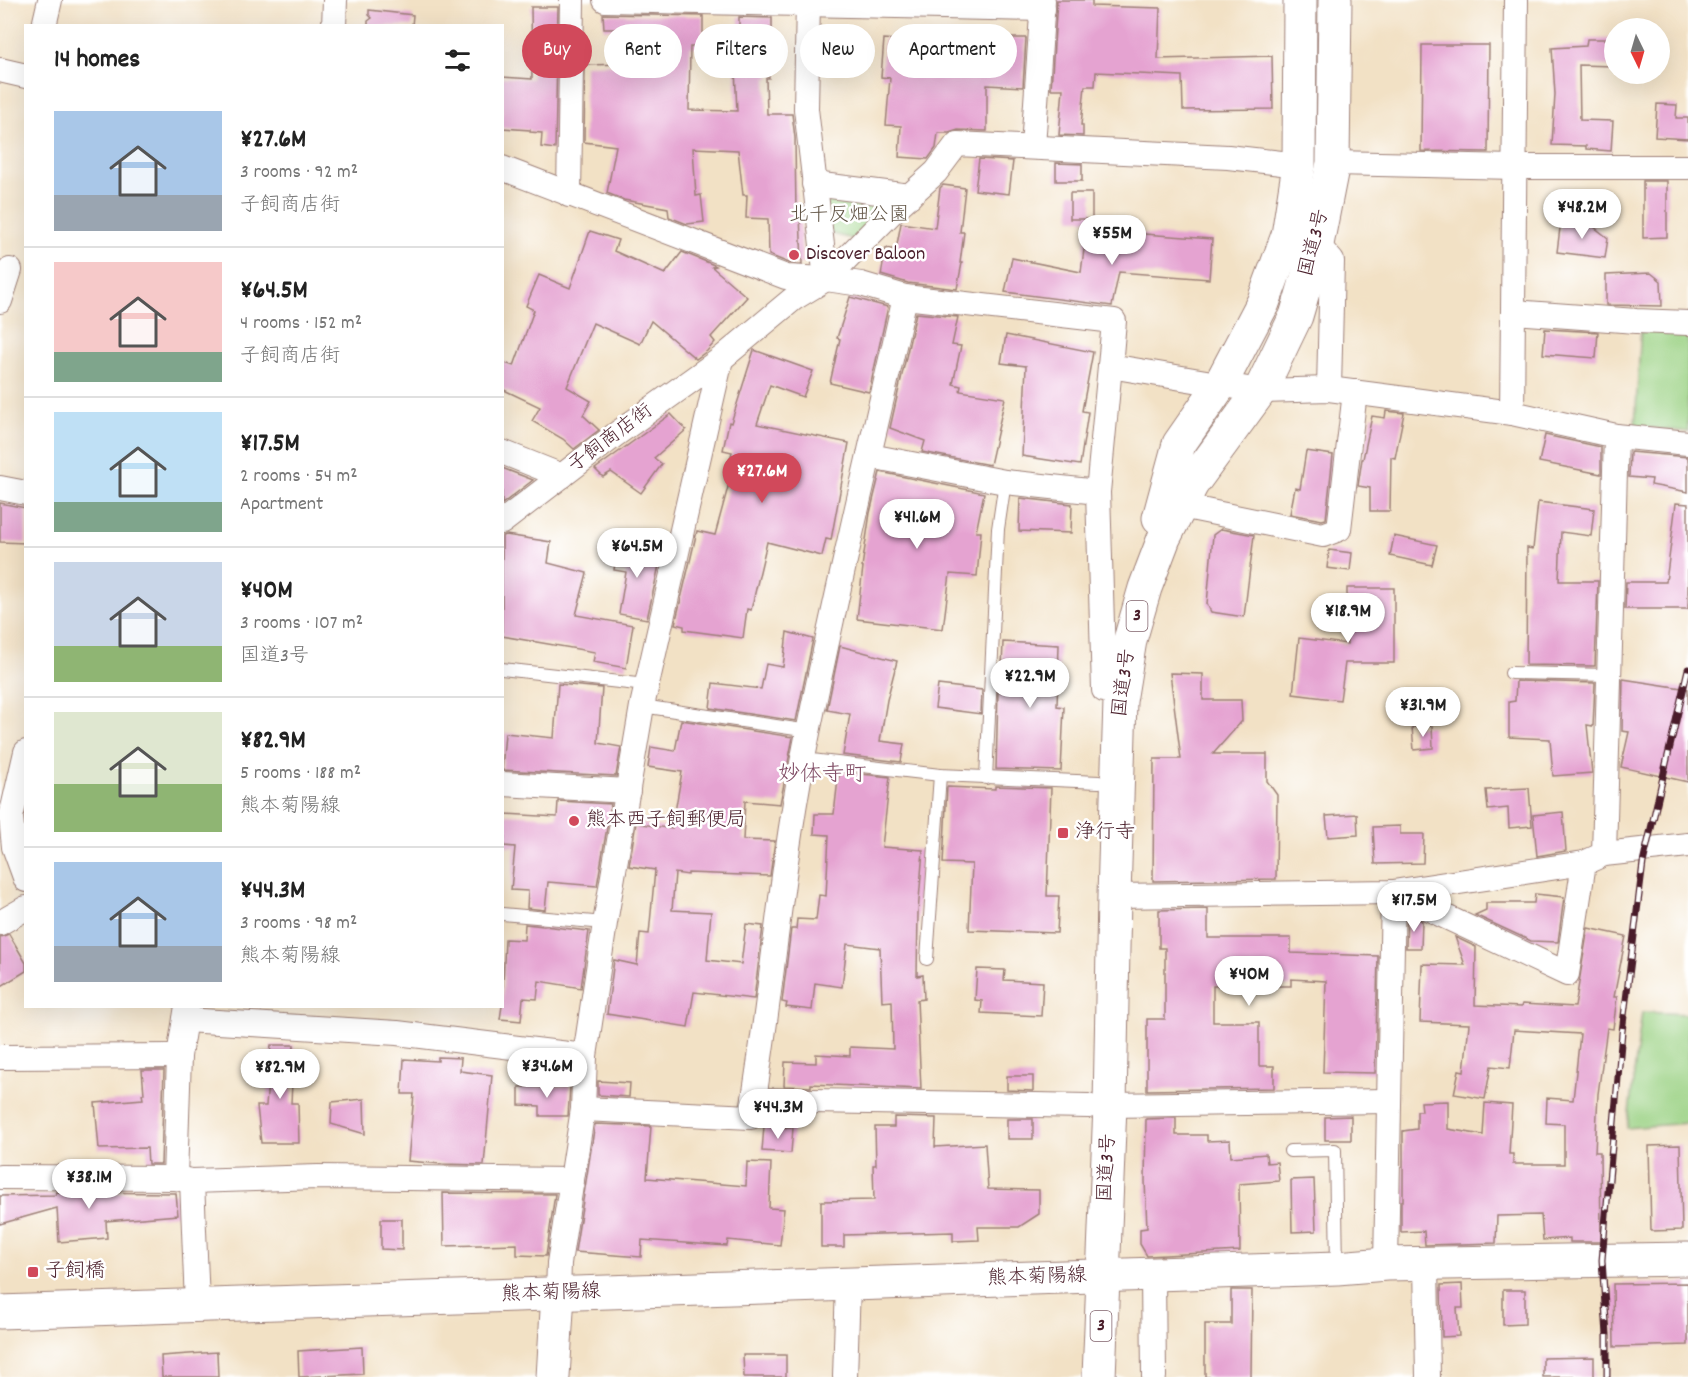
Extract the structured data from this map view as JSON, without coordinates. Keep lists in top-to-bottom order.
{
  "streets": {
    "main road": ["国道3号", "3", "熊本菊陽線"],
    "street": ["子飼商店街"]
  },
  "crossings": [
    ["国道3号", "熊本菊陽線"]
  ],
  "districts": ["妙体寺町"],
  "parks": ["北千反畑公園"],
  "places": {
    "other": ["Discover Baloon", "熊本西子飼郵便局"],
    "transit": ["浄行寺", "子飼橋"]
  },
  "north": "bottom",
  "page": {
    "chip": [
      "Buy",
      "Rent",
      "Filters",
      "New",
      "Apartment"
    ],
    "heading": "14 homes",
    "list": [
      {
        "name": "¥27.6M",
        "note": "3 rooms · 92 m² · 子飼商店街"
      },
      {
        "name": "¥64.5M",
        "note": "4 rooms · 152 m² · 子飼商店街"
      },
      {
        "name": "¥17.5M",
        "note": "2 rooms · 54 m² · Apartment"
      },
      {
        "name": "¥40M",
        "note": "3 rooms · 107 m² · 国道3号"
      },
      {
        "name": "¥82.9M",
        "note": "5 rooms · 188 m² · 熊本菊陽線"
      },
      {
        "name": "¥44.3M",
        "note": "3 rooms · 98 m² · 熊本菊陽線"
      }
    ],
    "price": [
      "¥48.2M",
      "¥55M",
      "¥27.6M",
      "¥41.6M",
      "¥64.5M",
      "¥18.9M",
      "¥22.9M",
      "¥31.9M",
      "¥17.5M",
      "¥40M",
      "¥34.6M",
      "¥82.9M",
      "¥44.3M",
      "¥38.1M"
    ]
  }
}
